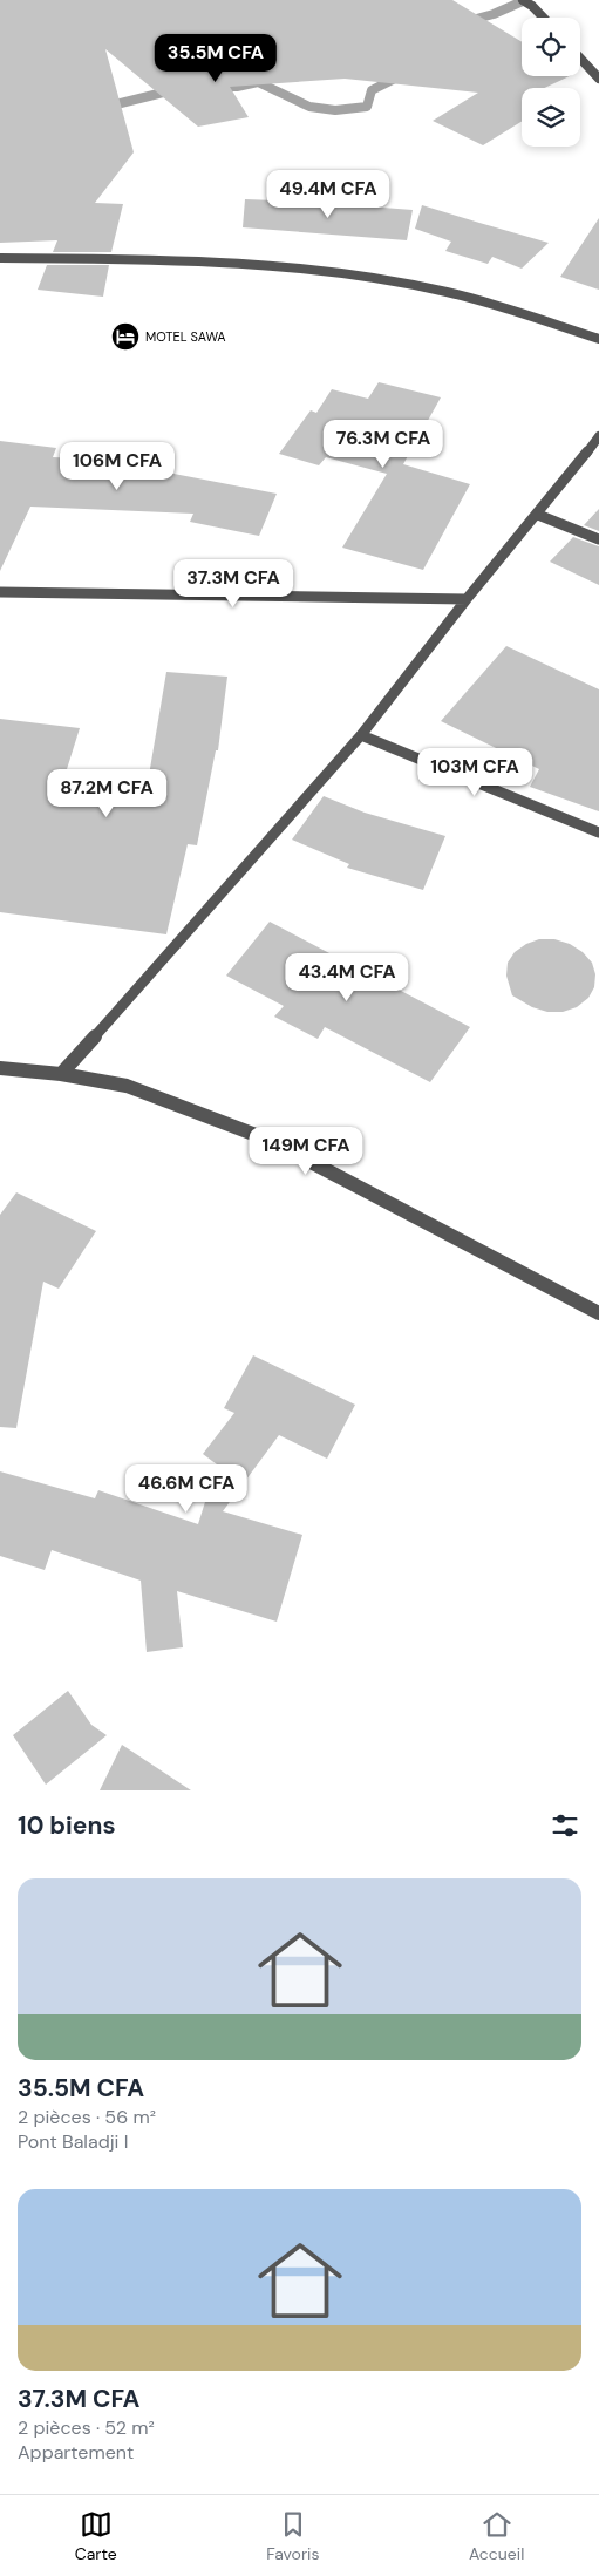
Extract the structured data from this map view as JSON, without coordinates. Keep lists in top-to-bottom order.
{
  "places": {
    "hotel": ["MOTEL SAWA"]
  },
  "page": {
    "price": [
      "35.5M CFA",
      "49.4M CFA",
      "76.3M CFA",
      "106M CFA",
      "37.3M CFA",
      "103M CFA",
      "87.2M CFA",
      "43.4M CFA",
      "149M CFA",
      "46.6M CFA"
    ],
    "heading": "10 biens",
    "list": [
      {
        "name": "35.5M CFA",
        "note": "2 pièces · 56 m² · Pont Baladji I"
      },
      {
        "name": "37.3M CFA",
        "note": "2 pièces · 52 m² · Appartement"
      }
    ],
    "tabs": ["Carte", "Favoris", "Accueil"]
  }
}
